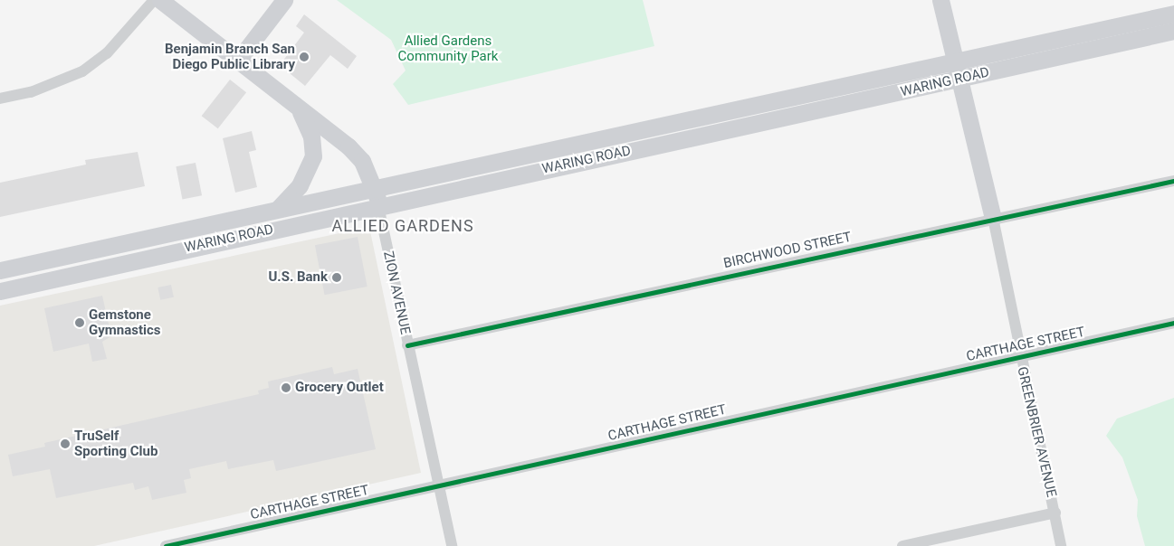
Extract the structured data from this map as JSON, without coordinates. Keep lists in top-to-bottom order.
{
  "streets": {
    "main road": ["WARING ROAD", "ZION AVENUE", "GREENBRIER AVENUE"],
    "street": ["BIRCHWOOD STREET", "CARTHAGE STREET"]
  },
  "crossings": [
    ["WARING ROAD", "ZION AVENUE"],
    ["WARING ROAD", "GREENBRIER AVENUE"],
    ["BIRCHWOOD STREET", "ZION AVENUE"],
    ["BIRCHWOOD STREET", "GREENBRIER AVENUE"],
    ["ZION AVENUE", "CARTHAGE STREET"],
    ["CARTHAGE STREET", "GREENBRIER AVENUE"]
  ],
  "districts": ["ALLIED GARDENS"],
  "parks": ["Allied Gardens Community Park"],
  "places": [
    "Benjamin Branch San Diego Public Library",
    "U.S. Bank",
    "Gemstone Gymnastics",
    "Grocery Outlet",
    "TruSelf Sporting Club"
  ]
}
